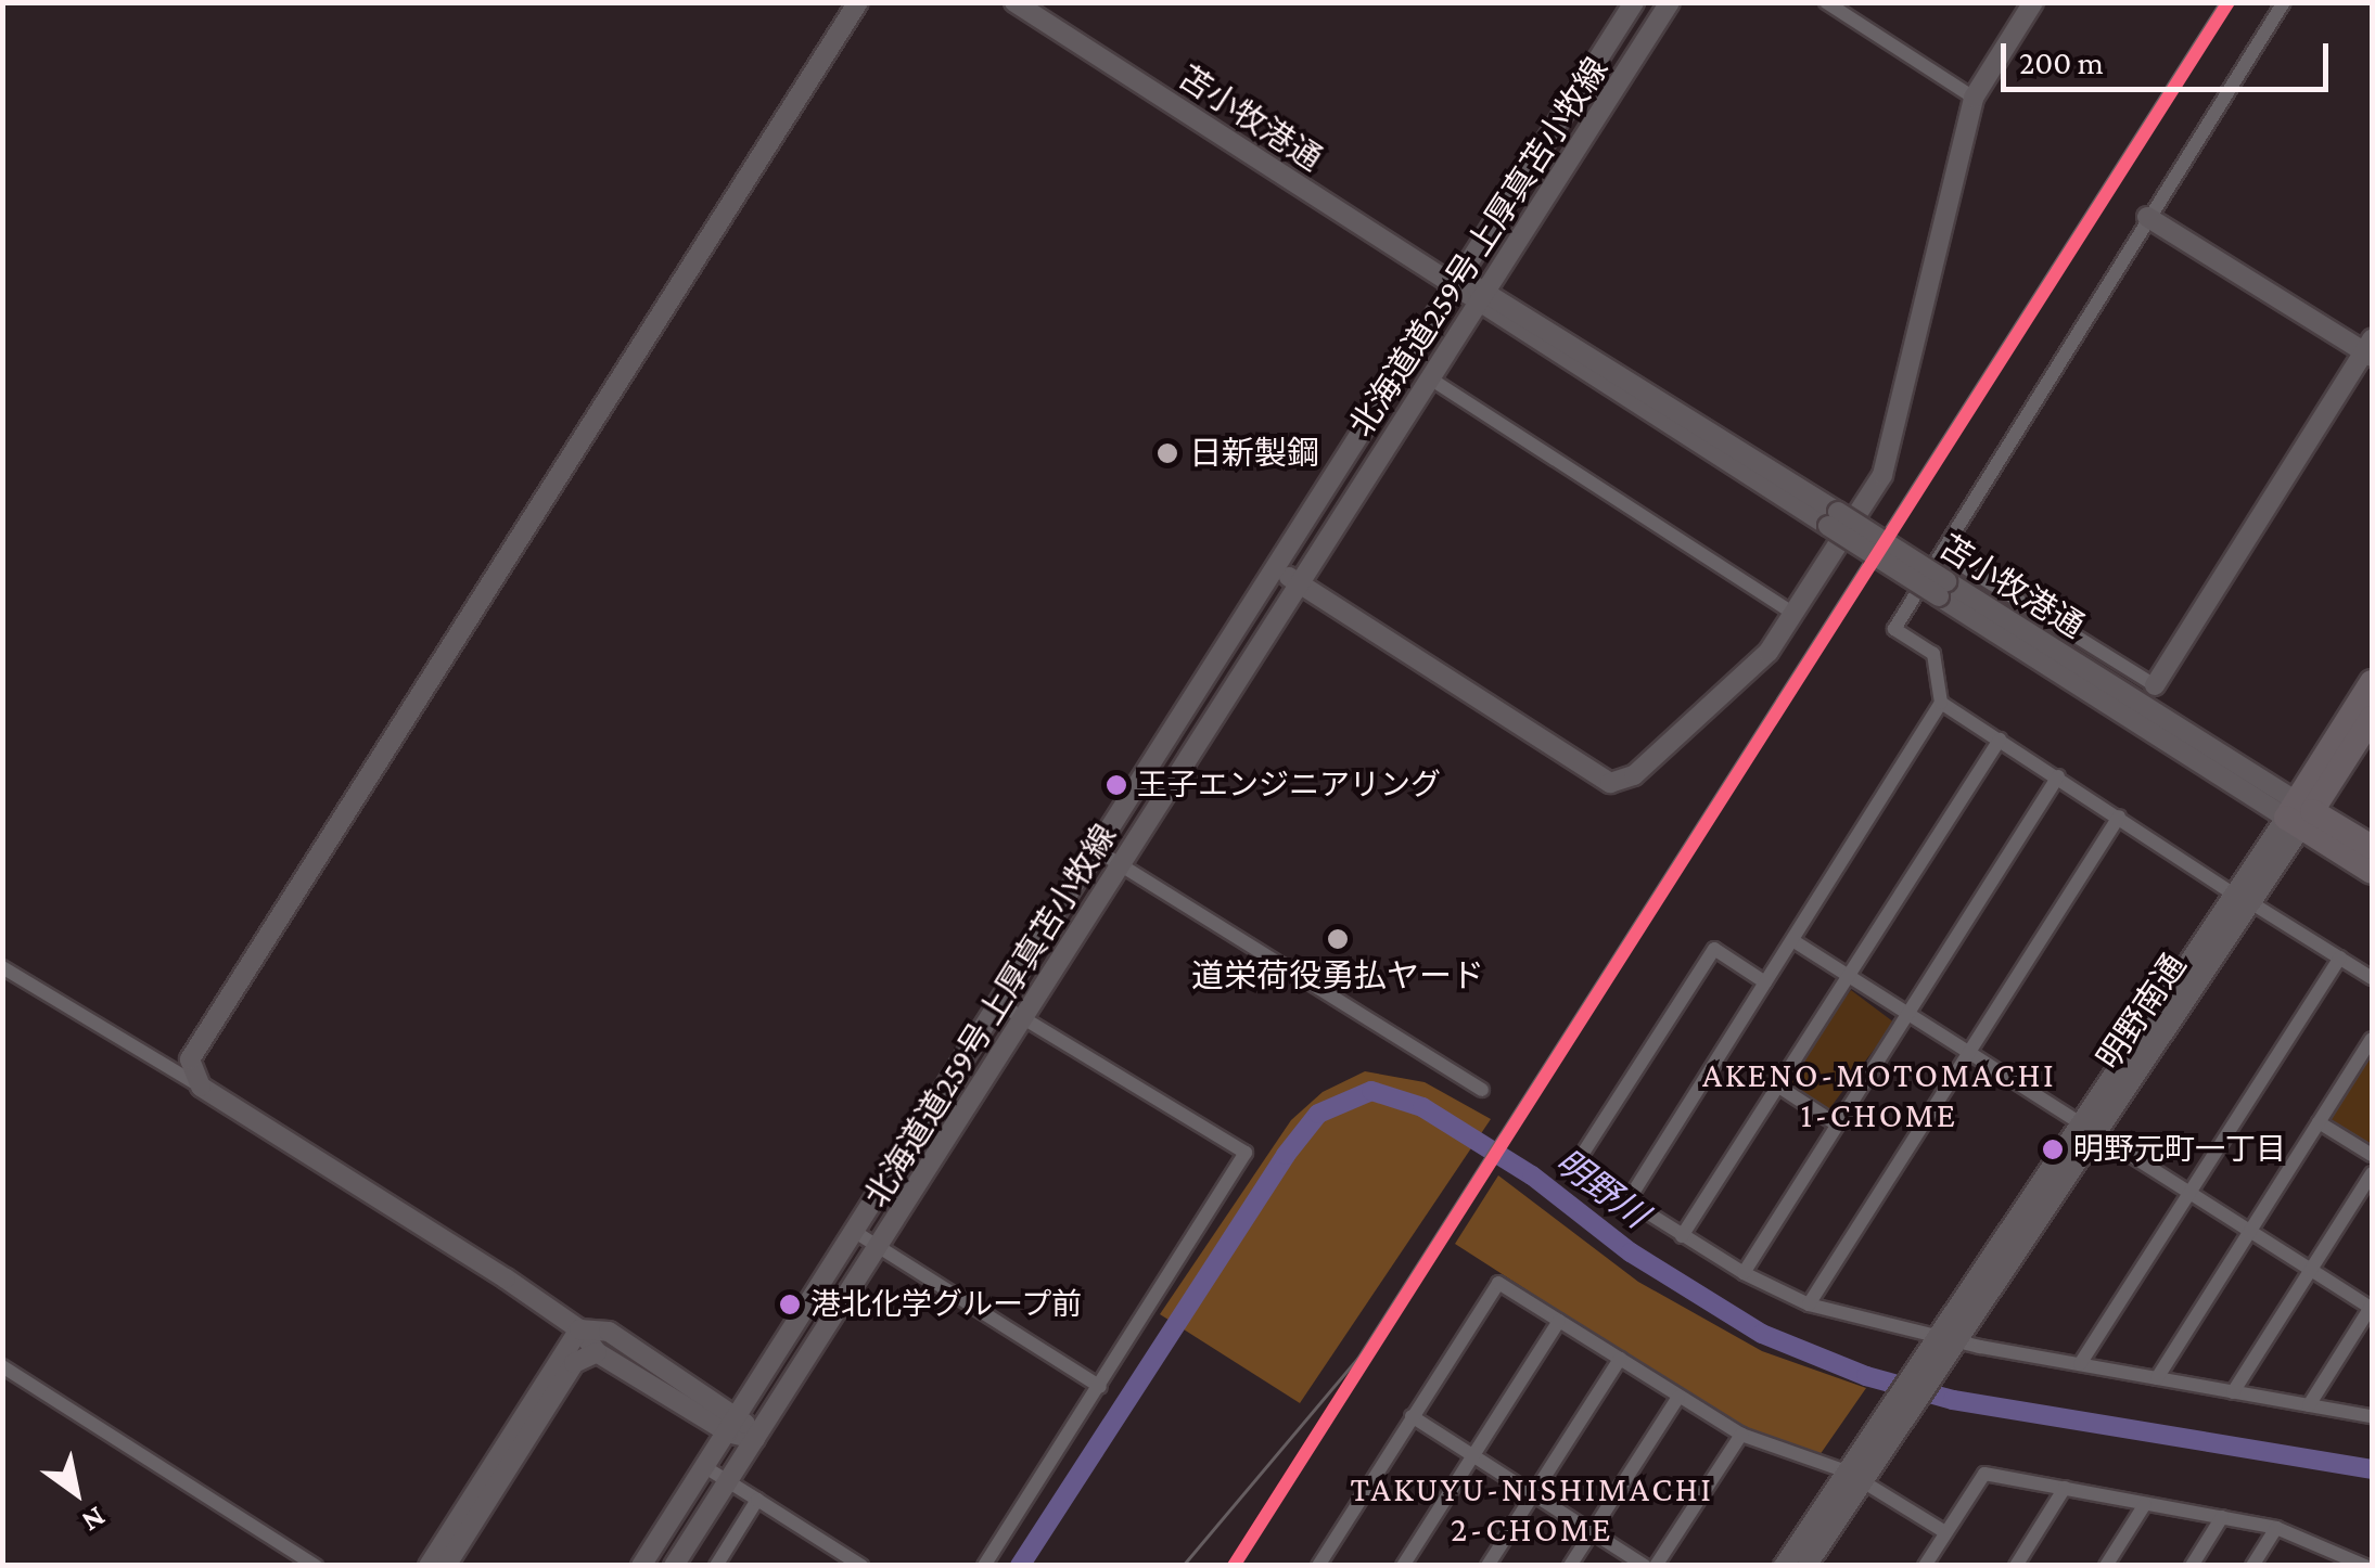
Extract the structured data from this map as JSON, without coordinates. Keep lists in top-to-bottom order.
{
  "streets": {
    "street": ["苫小牧港通", "北海道道259号 上厚真苫小牧線", "明野南通"]
  },
  "crossings": [
    ["苫小牧港通", "北海道道259号 上厚真苫小牧線"],
    ["苫小牧港通", "明野南通"]
  ],
  "districts": ["AKENO-MOTOMACHI 1-CHOME", "TAKUYU-NISHIMACHI 2-CHOME"],
  "water": ["明野川"],
  "places": [
    "日新製鋼",
    "王子エンジニアリング",
    "道栄荷役勇払ヤード",
    "明野元町一丁目",
    "港北化学グループ前"
  ],
  "scale_bar": "200 m",
  "north": "bottom right"
}
